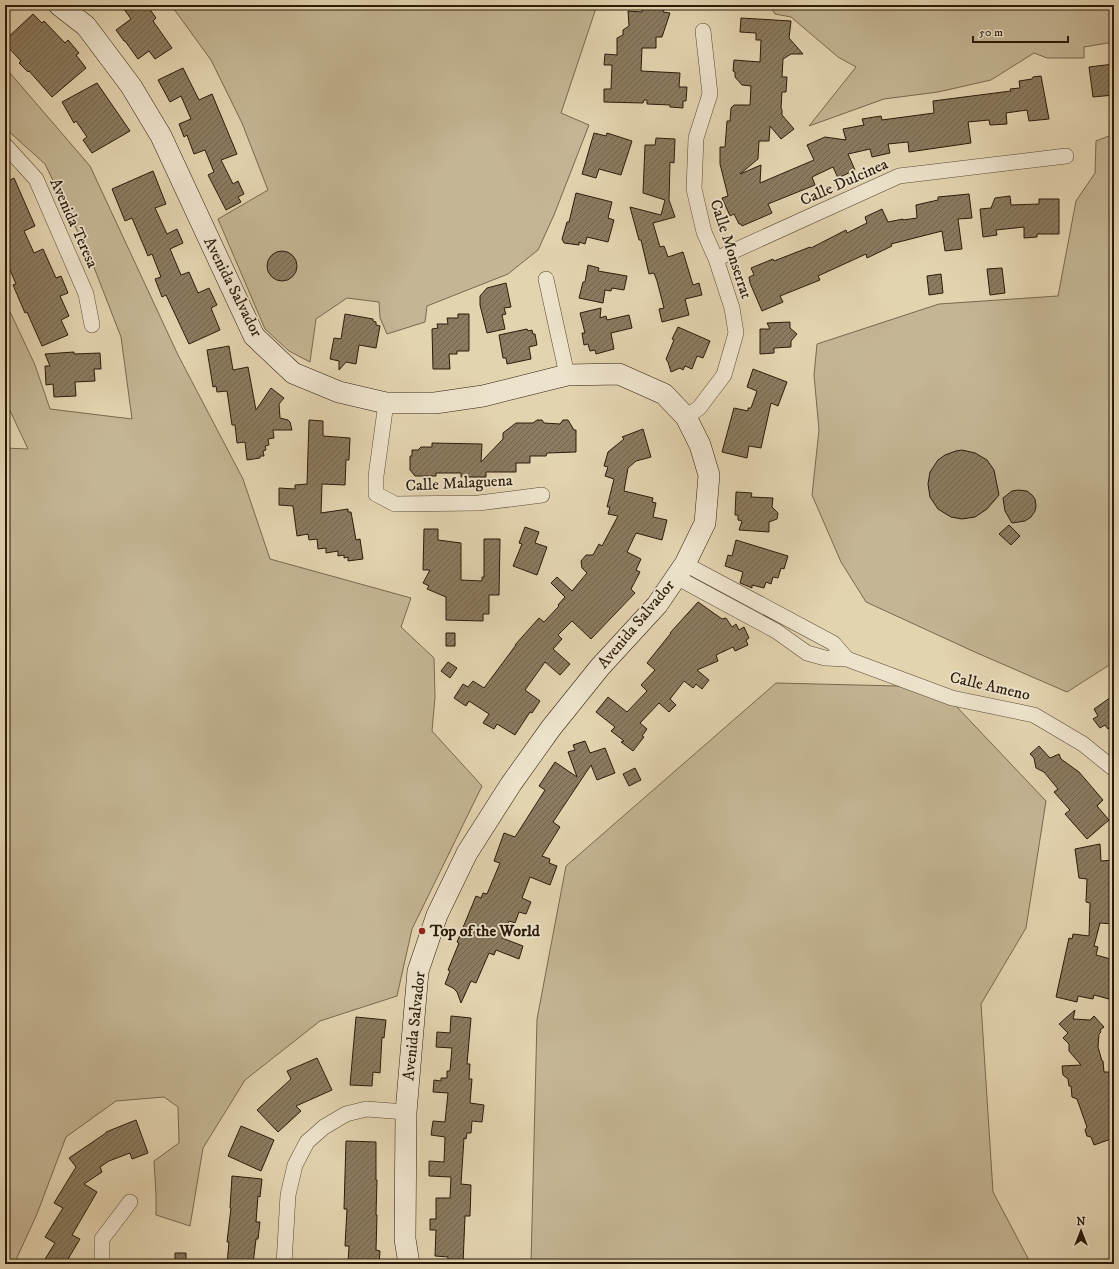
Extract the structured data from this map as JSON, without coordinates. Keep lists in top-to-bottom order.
{
  "streets": {
    "street": [
      "Calle Dulcinea",
      "Avenida Teresa",
      "Calle Monserrat",
      "Avenida Salvador",
      "Calle Malaguena",
      "Calle Ameno"
    ]
  },
  "crossings": [
    ["Calle Dulcinea", "Calle Monserrat"],
    ["Calle Monserrat", "Avenida Salvador"],
    ["Avenida Salvador", "Calle Malaguena"],
    ["Avenida Salvador", "Calle Ameno"]
  ],
  "places": ["Top of the World"],
  "scale_bar": "50 m",
  "north": "top"
}
